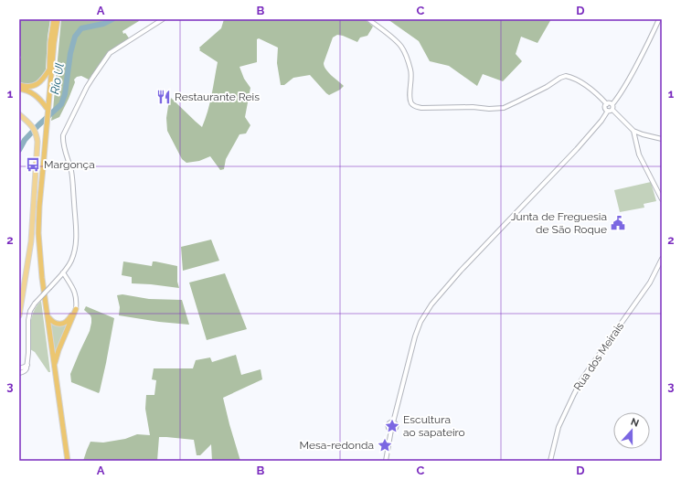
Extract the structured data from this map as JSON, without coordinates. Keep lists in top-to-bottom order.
{
  "streets": {
    "street": ["Rua dos Meirais"]
  },
  "water": ["Rio Ul"],
  "places": {
    "restaurant": ["Restaurante Reis"],
    "bus stop": ["Margonça"],
    "public building": ["Junta de Freguesia de São Roque"],
    "place": ["Escultura ao sapateiro", "Mesa-redonda"]
  },
  "north": "top",
  "grid": {
    "columns": [
      "A",
      "B",
      "C",
      "D"
    ],
    "rows": ["1", "2", "3"]
  }
}
